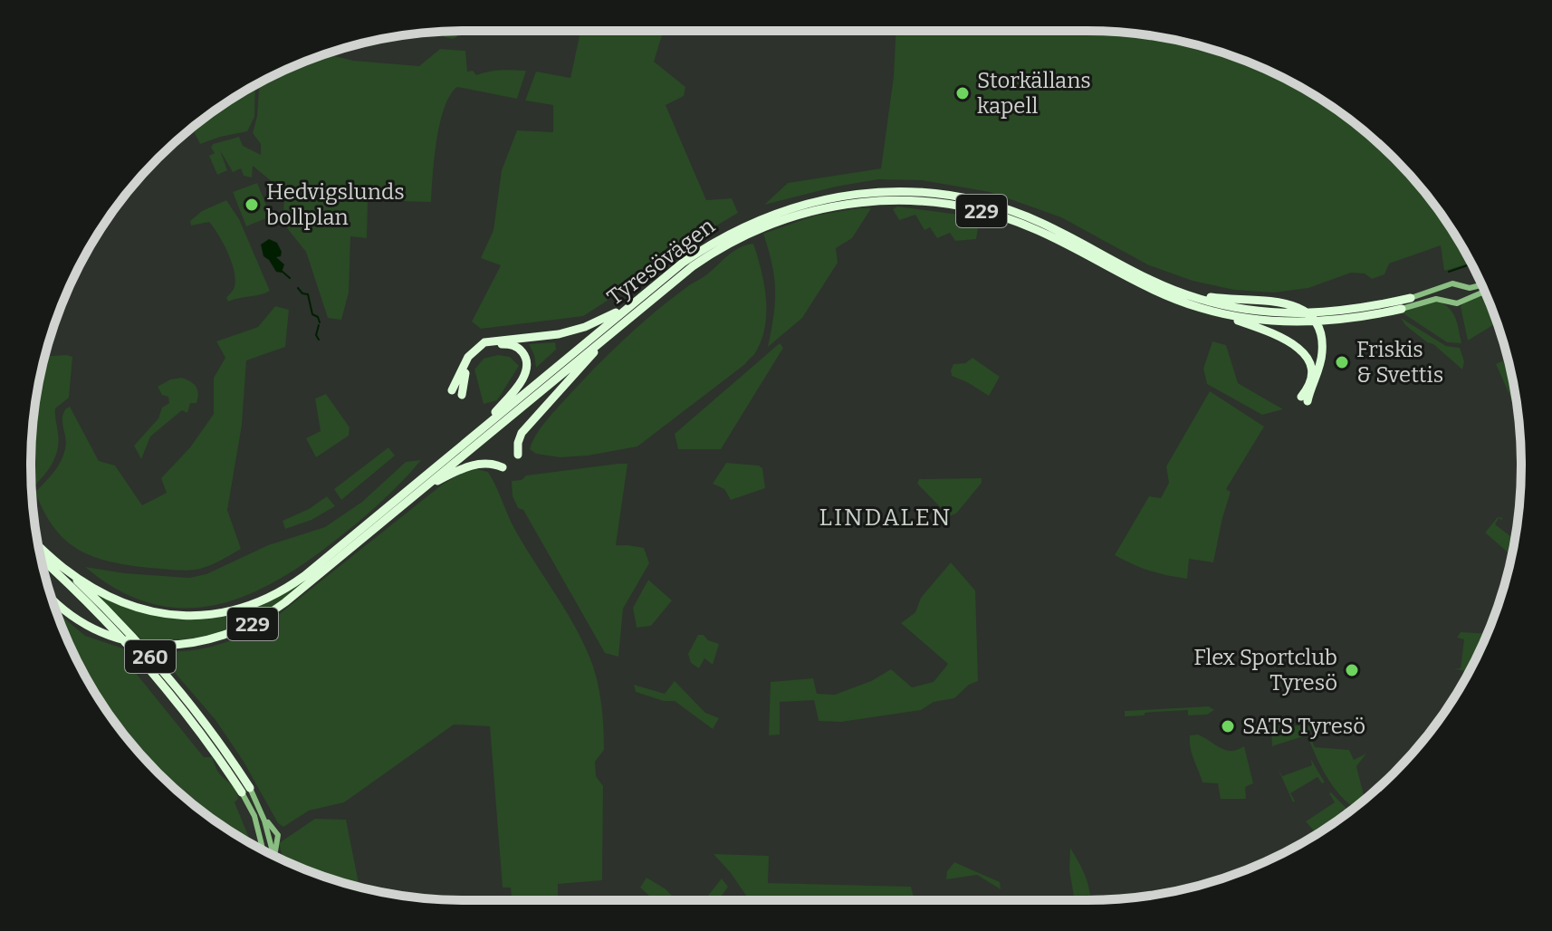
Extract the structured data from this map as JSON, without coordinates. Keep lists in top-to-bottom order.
{
  "streets": {
    "highway": ["229", "Tyresövägen", "260"]
  },
  "crossings": [
    ["Tyresövägen", "260"]
  ],
  "districts": ["LINDALEN"],
  "places": [
    "Storkällans kapell",
    "Hedvigslunds bollplan",
    "Friskis & Svettis",
    "Flex Sportclub Tyresö",
    "SATS Tyresö"
  ]
}
